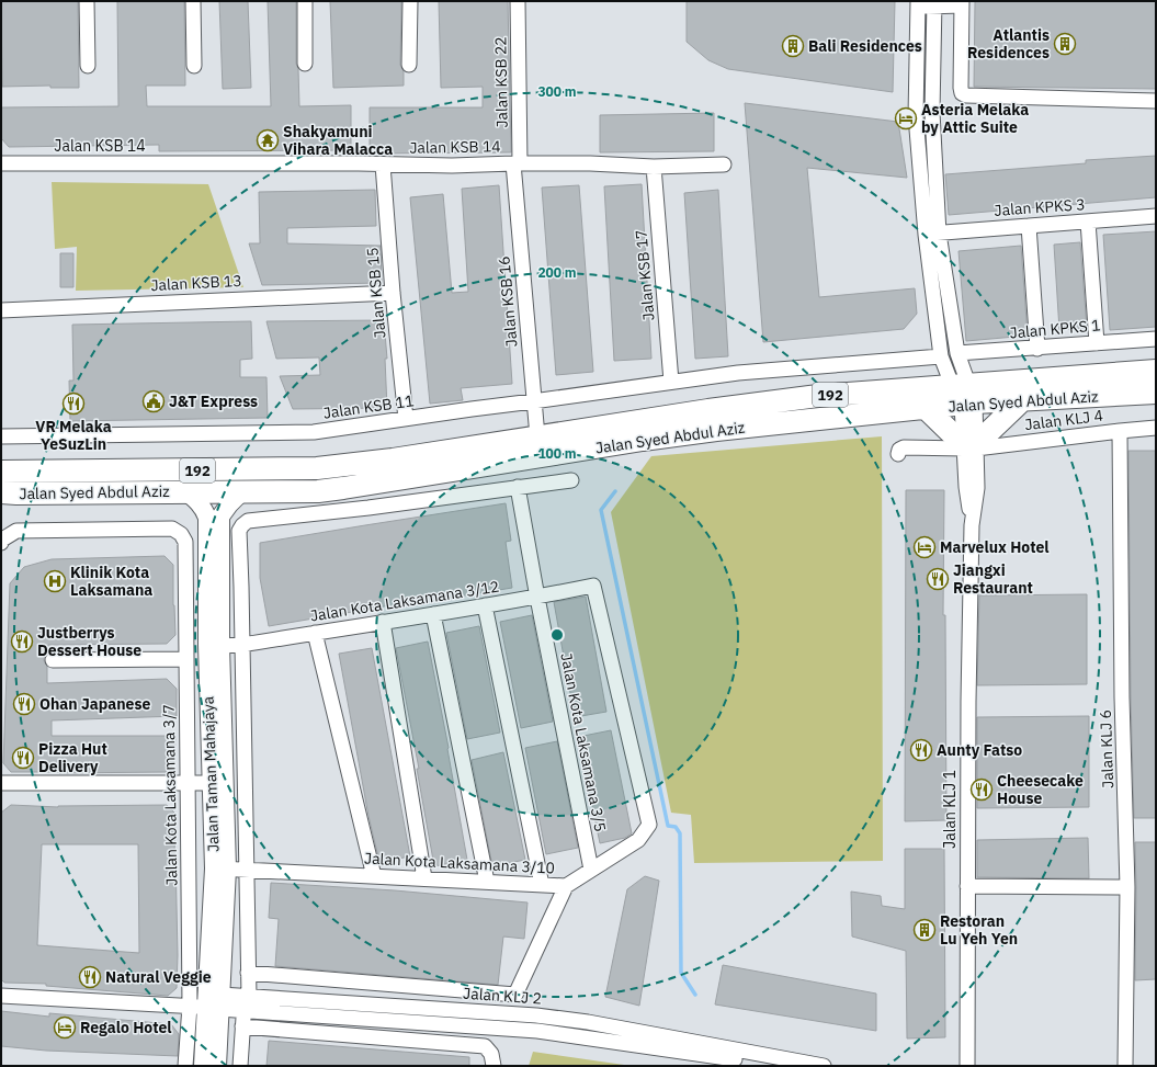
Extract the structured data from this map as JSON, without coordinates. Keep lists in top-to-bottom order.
{
  "streets": {
    "main road": ["192", "Jalan Syed Abdul Aziz"],
    "street": [
      "Jalan KSB 22",
      "Jalan KSB 14",
      "Jalan KPKS 3",
      "Jalan KSB 17",
      "Jalan KSB 13",
      "Jalan KSB 15",
      "Jalan KSB 16",
      "Jalan KPKS 1",
      "Jalan KSB 11",
      "Jalan KLJ 4",
      "Jalan Kota Laksamana 3/12",
      "Jalan Kota Laksamana 3/5",
      "Jalan KLJ 6",
      "Jalan Taman Mahajaya",
      "Jalan Kota Laksamana 3/7",
      "Jalan KLJ 1",
      "Jalan Kota Laksamana 3/10",
      "Jalan KLJ 2"
    ]
  },
  "crossings": [
    ["Jalan KSB 22", "Jalan KSB 14"],
    ["Jalan KSB 22", "Jalan KSB 16"],
    ["Jalan KSB 14", "Jalan KSB 17"],
    ["Jalan KSB 14", "Jalan KSB 15"],
    ["Jalan KSB 14", "Jalan KSB 16"],
    ["Jalan KSB 17", "Jalan KSB 11"],
    ["Jalan KSB 13", "Jalan KSB 15"],
    ["Jalan KSB 15", "Jalan KSB 11"],
    ["Jalan KSB 16", "Jalan Syed Abdul Aziz"],
    ["Jalan KSB 16", "Jalan KSB 11"],
    ["Jalan Syed Abdul Aziz", "Jalan Taman Mahajaya"],
    ["Jalan Syed Abdul Aziz", "Jalan KLJ 1"],
    ["Jalan KLJ 4", "Jalan KLJ 6"],
    ["Jalan KLJ 4", "Jalan KLJ 1"],
    ["Jalan Kota Laksamana 3/12", "Jalan Kota Laksamana 3/5"],
    ["Jalan Kota Laksamana 3/12", "Jalan Taman Mahajaya"],
    ["Jalan Kota Laksamana 3/12", "Jalan Kota Laksamana 3/10"],
    ["Jalan Kota Laksamana 3/5", "Jalan Kota Laksamana 3/10"],
    ["Jalan Taman Mahajaya", "Jalan Kota Laksamana 3/7"],
    ["Jalan Taman Mahajaya", "Jalan Kota Laksamana 3/10"],
    ["Jalan Taman Mahajaya", "Jalan KLJ 2"],
    ["Jalan Kota Laksamana 3/7", "Jalan KLJ 2"]
  ],
  "places": {
    "building": ["Atlantis Residences", "Bali Residences", "Restoran Lu Yeh Yen"],
    "hotel": ["Asteria Melaka by Attic Suite", "Marvelux Hotel", "Regalo Hotel"],
    "temple": ["Shakyamuni Vihara Malacca"],
    "public building": ["J&T Express"],
    "restaurant": [
      "VR Melaka YeSuzLin",
      "Jiangxi Restaurant",
      "Justberrys Dessert House",
      "Ohan Japanese",
      "Aunty Fatso",
      "Pizza Hut Delivery",
      "Cheesecake House",
      "Natural Veggie"
    ],
    "hospital": ["Klinik Kota Laksamana"]
  },
  "rings": ["300 m", "200 m", "100 m"]
}
